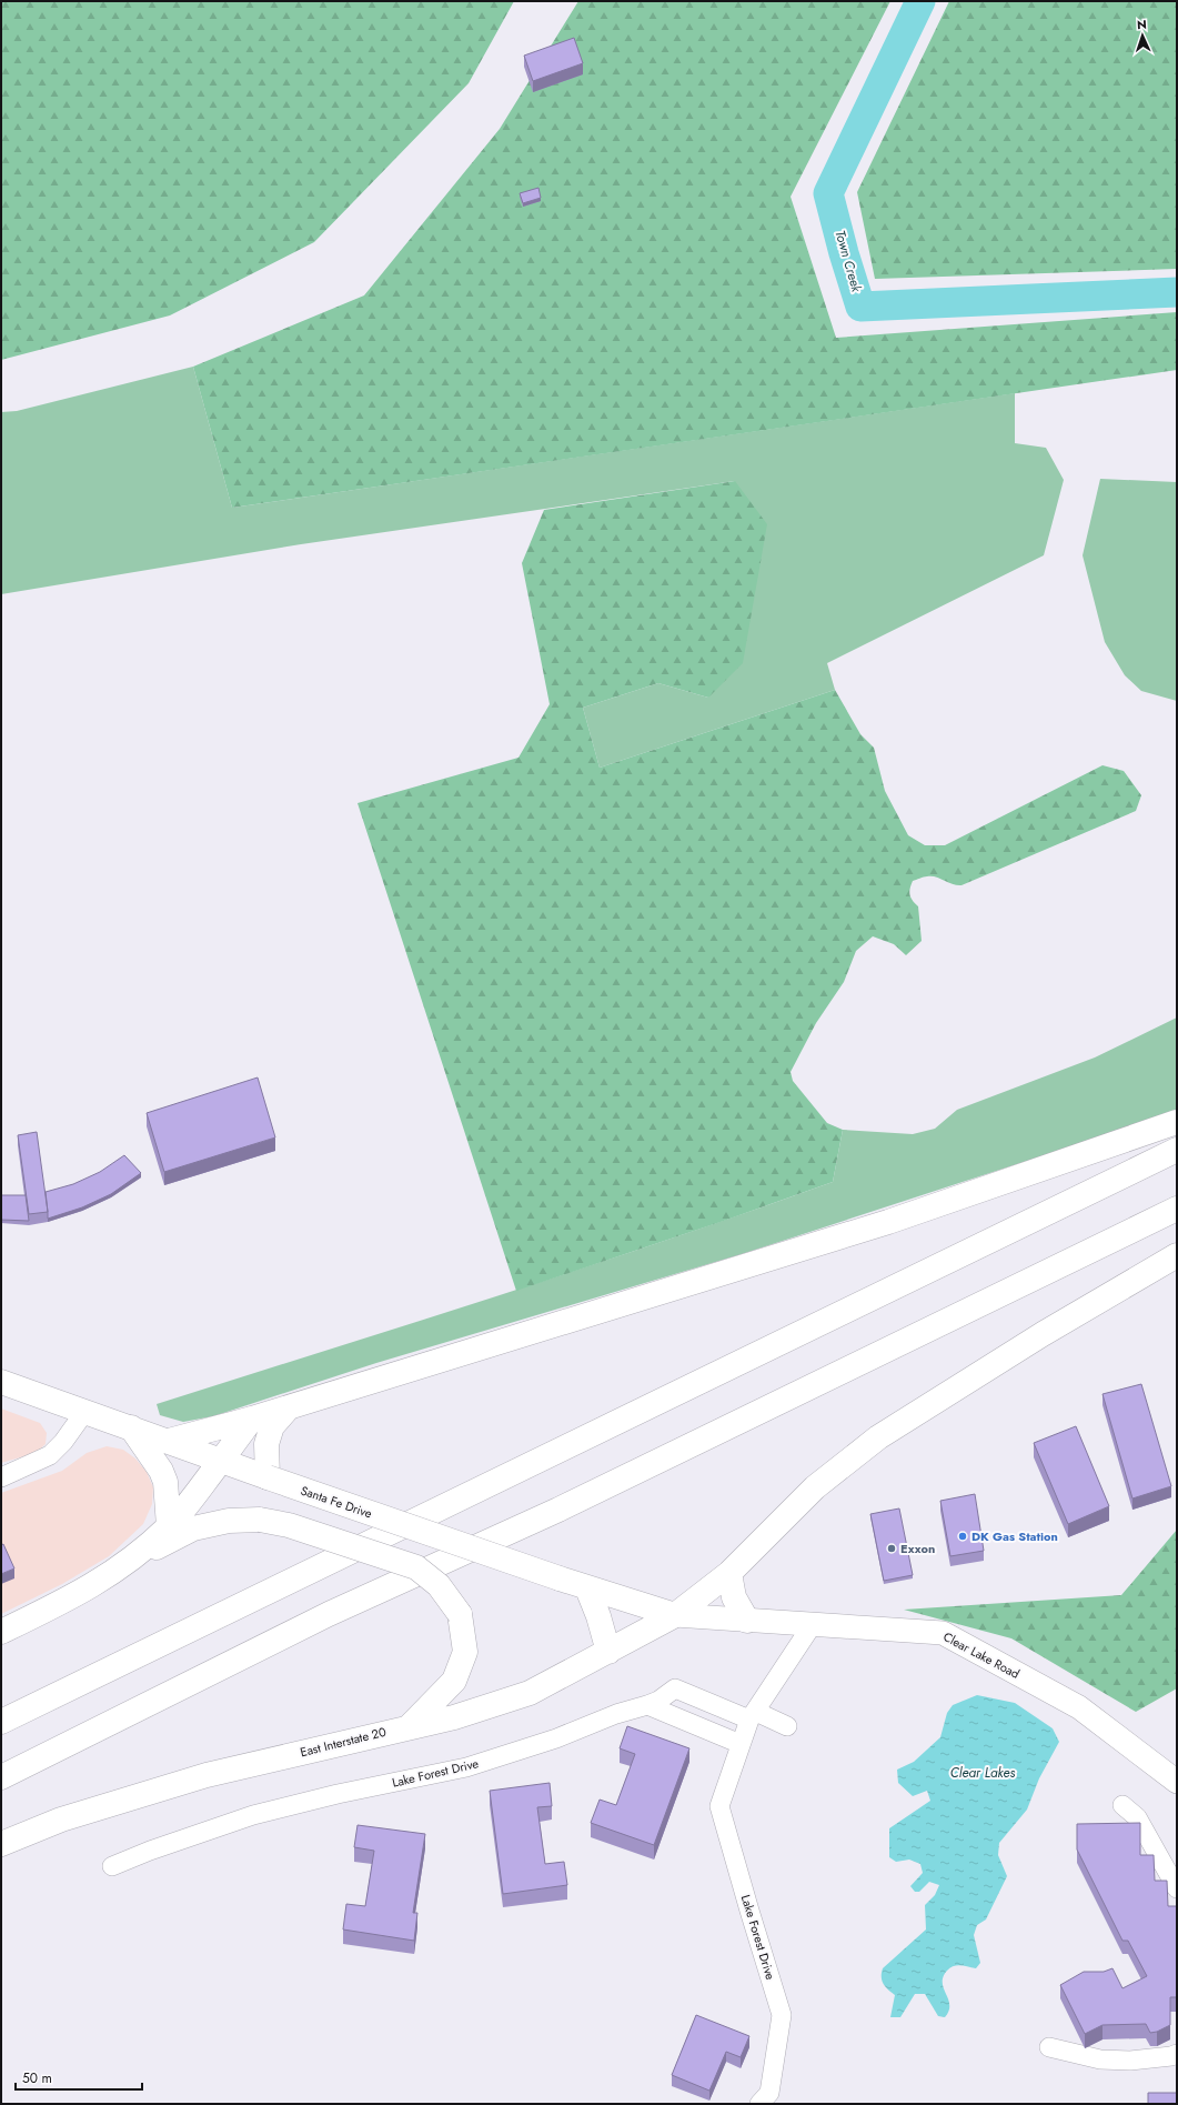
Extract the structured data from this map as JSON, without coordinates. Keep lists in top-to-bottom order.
{
  "streets": {
    "main road": ["Santa Fe Drive", "East Interstate 20"],
    "street": ["Clear Lake Road", "Lake Forest Drive"]
  },
  "crossings": [
    ["Santa Fe Drive", "Clear Lake Road"],
    ["Santa Fe Drive", "East Interstate 20"],
    ["Clear Lake Road", "East Interstate 20"],
    ["Clear Lake Road", "Lake Forest Drive"]
  ],
  "water": ["Town Creek", "Clear Lakes"],
  "places": ["DK Gas Station", "Exxon"],
  "scale_bar": "50 m",
  "north": "top"
}
